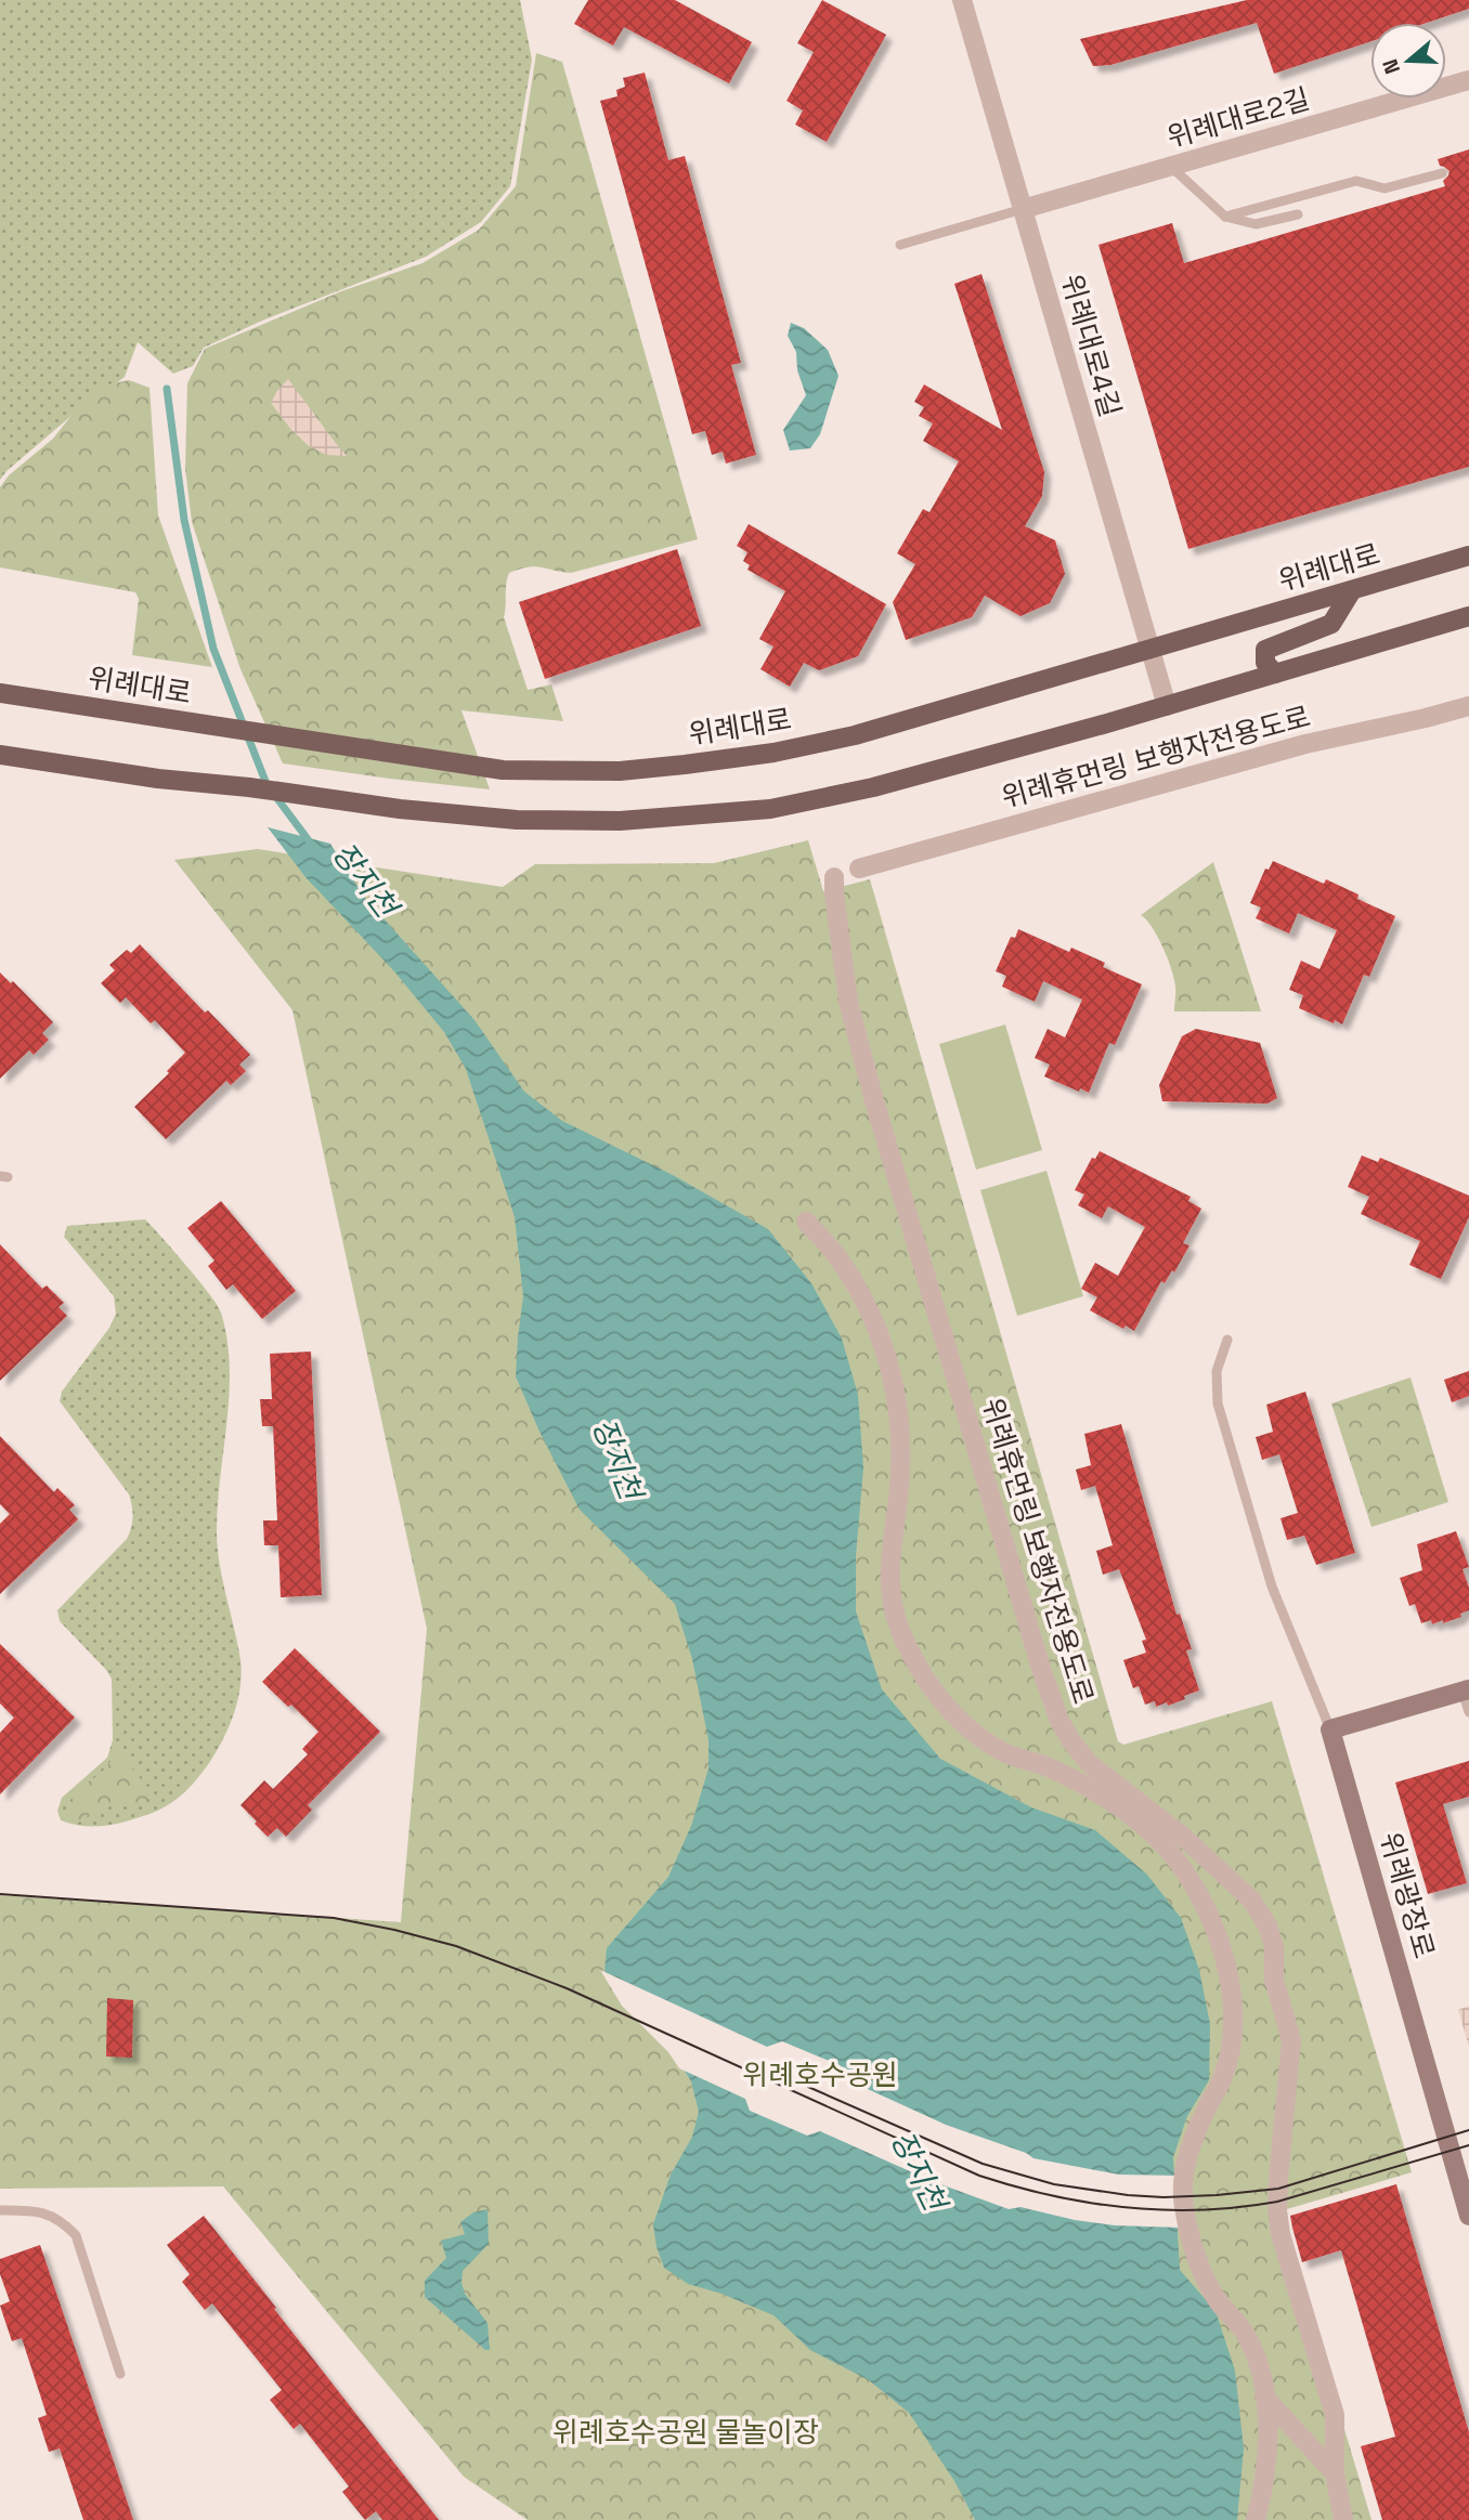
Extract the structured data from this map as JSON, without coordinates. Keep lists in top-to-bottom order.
{
  "streets": {
    "main road": ["위례대로"],
    "street": [
      "위례대로2길",
      "위례대로4길",
      "위례휴먼링 보행자전용도로",
      "위례광장로"
    ]
  },
  "crossings": [
    ["위례대로2길", "위례대로4길"],
    ["위례대로4길", "위례대로"]
  ],
  "water": ["장지천"],
  "parks": ["위례호수공원", "위례호수공원 물놀이장"],
  "north": "left"
}
